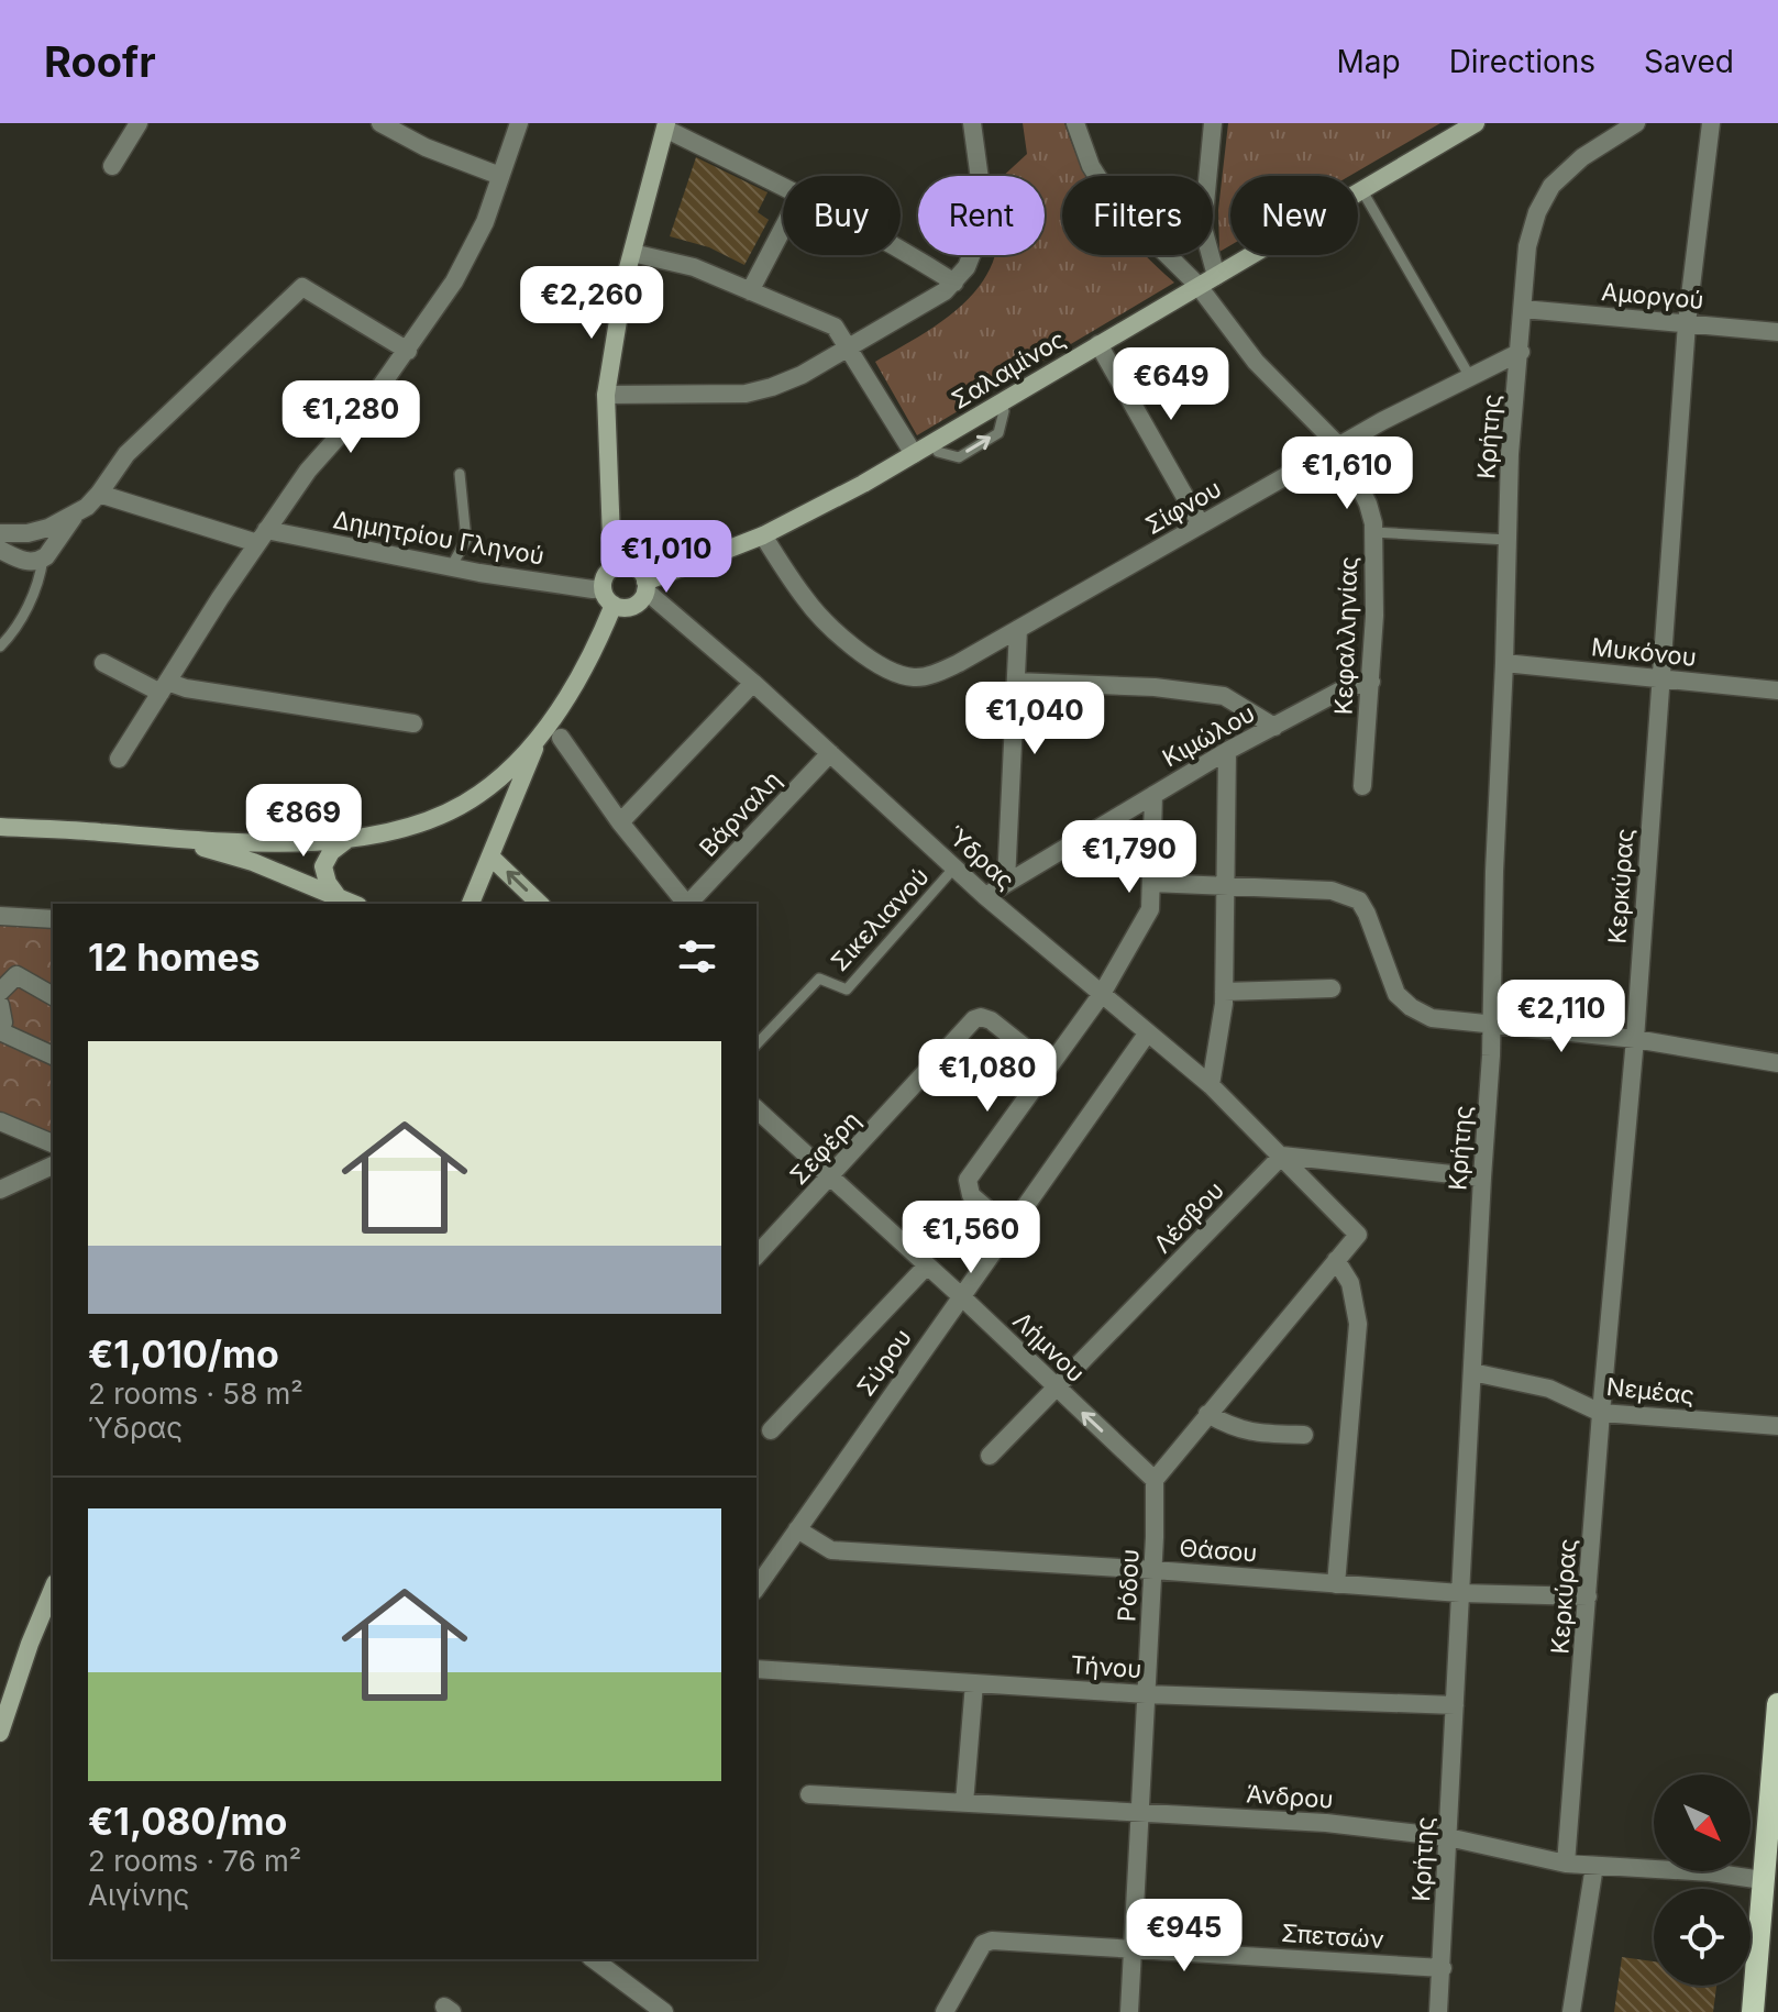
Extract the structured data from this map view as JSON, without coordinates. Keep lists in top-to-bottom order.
{
  "streets": {
    "main road": ["Σαλαμίνος"],
    "street": [
      "Αμοργού",
      "Κρήτης",
      "Σίφνου",
      "Δημητρίου Γληνού",
      "Κεφαλληνίας",
      "Μυκόνου",
      "Κιμώλου",
      "Βάρναλη",
      "Ύδρας",
      "Κερκύρας",
      "Σεφέρη",
      "Λέσβου",
      "Λήμνου",
      "Σύρου",
      "Νεμέας",
      "Θάσου",
      "Ρόδου",
      "Τήνου",
      "Άνδρου",
      "Σπετσών"
    ],
    "lane": ["Σικελιανού"]
  },
  "crossings": [
    ["Αμοργού", "Κρήτης"],
    ["Αμοργού", "Κερκύρας"],
    ["Σαλαμίνος", "Σίφνου"],
    ["Σαλαμίνος", "Δημητρίου Γληνού"],
    ["Σαλαμίνος", "Κεφαλληνίας"],
    ["Σαλαμίνος", "Ύδρας"],
    ["Κρήτης", "Σίφνου"],
    ["Κρήτης", "Μυκόνου"],
    ["Κρήτης", "Νεμέας"],
    ["Κρήτης", "Θάσου"],
    ["Κρήτης", "Τήνου"],
    ["Κρήτης", "Άνδρου"],
    ["Κρήτης", "Σπετσών"],
    ["Σίφνου", "Κεφαλληνίας"],
    ["Δημητρίου Γληνού", "Ύδρας"],
    ["Κεφαλληνίας", "Κιμώλου"],
    ["Μυκόνου", "Κερκύρας"],
    ["Κιμώλου", "Ύδρας"],
    ["Βάρναλη", "Ύδρας"],
    ["Ύδρας", "Σικελιανού"],
    ["Ύδρας", "Λέσβου"],
    ["Ύδρας", "Σύρου"],
    ["Κερκύρας", "Νεμέας"],
    ["Κερκύρας", "Θάσου"],
    ["Κερκύρας", "Άνδρου"],
    ["Σεφέρη", "Λήμνου"],
    ["Λέσβου", "Λήμνου"],
    ["Λήμνου", "Σύρου"],
    ["Λήμνου", "Ρόδου"],
    ["Σύρου", "Θάσου"],
    ["Θάσου", "Ρόδου"],
    ["Ρόδου", "Τήνου"],
    ["Ρόδου", "Άνδρου"],
    ["Ρόδου", "Σπετσών"]
  ],
  "north": "bottom right",
  "page": {
    "header": "Roofr",
    "nav": ["Map", "Directions", "Saved"],
    "chip": [
      "Buy",
      "Rent",
      "Filters",
      "New"
    ],
    "price": [
      "€2,260",
      "€649",
      "€1,280",
      "€1,610",
      "€1,010",
      "€1,040",
      "€869",
      "€1,790",
      "€2,110",
      "€1,080",
      "€1,560",
      "€945"
    ],
    "heading": "12 homes",
    "list": [
      {
        "name": "€1,010/mo",
        "note": "2 rooms · 58 m² · Ύδρας"
      },
      {
        "name": "€1,080/mo",
        "note": "2 rooms · 76 m² · Αιγίνης"
      }
    ]
  }
}
